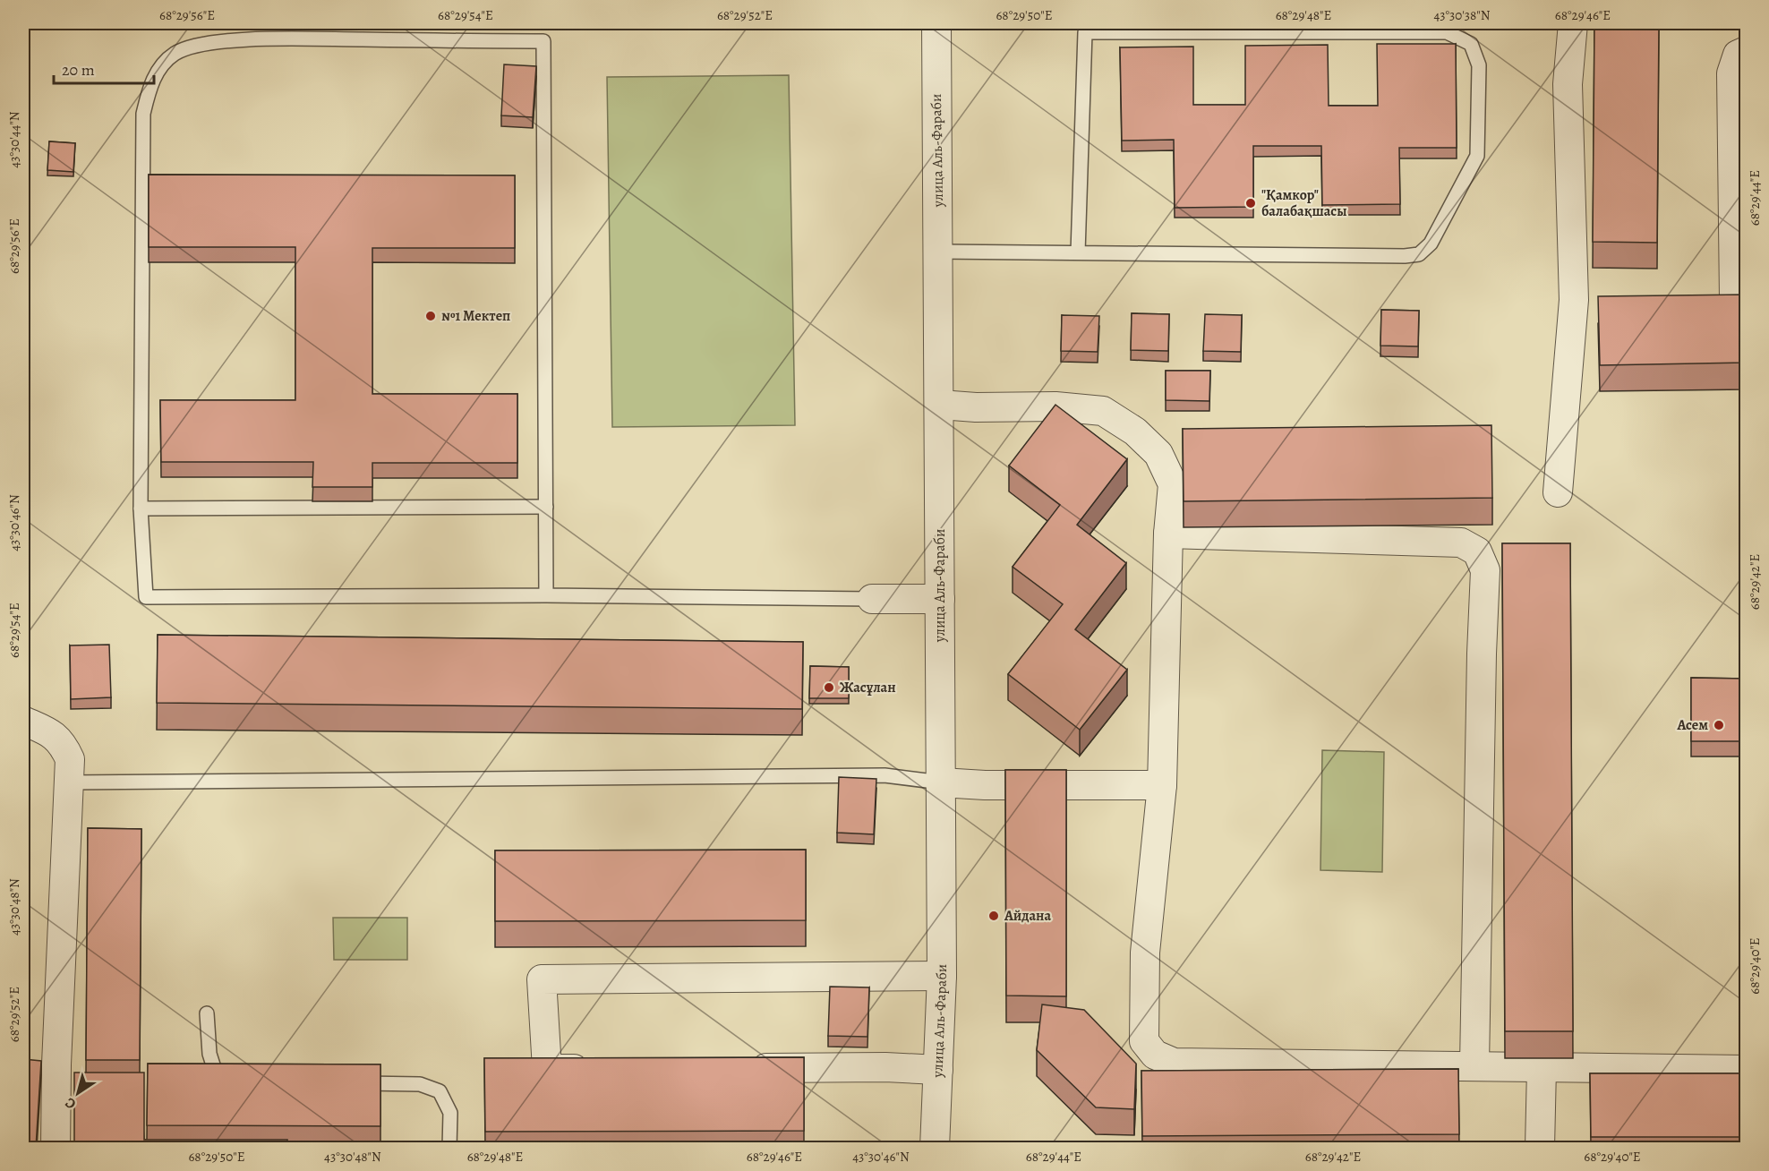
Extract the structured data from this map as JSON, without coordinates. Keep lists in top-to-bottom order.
{
  "streets": {
    "street": ["улица Аль-Фараби"]
  },
  "places": [
    "\"Қамкор\" балабақшасы",
    "№1 Мектеп",
    "Жасұлан",
    "Асем",
    "Айдана"
  ],
  "scale_bar": "20 m",
  "north": "bottom left",
  "coordinates": [
    "68°29'56\"E",
    "68°29'54\"E",
    "68°29'52\"E",
    "68°29'50\"E",
    "68°29'48\"E",
    "43°30'38\"N",
    "68°29'46\"E",
    "43°30'44\"N",
    "68°29'44\"E",
    "43°30'46\"N",
    "68°29'42\"E",
    "43°30'48\"N",
    "68°29'40\"E"
  ]
}
